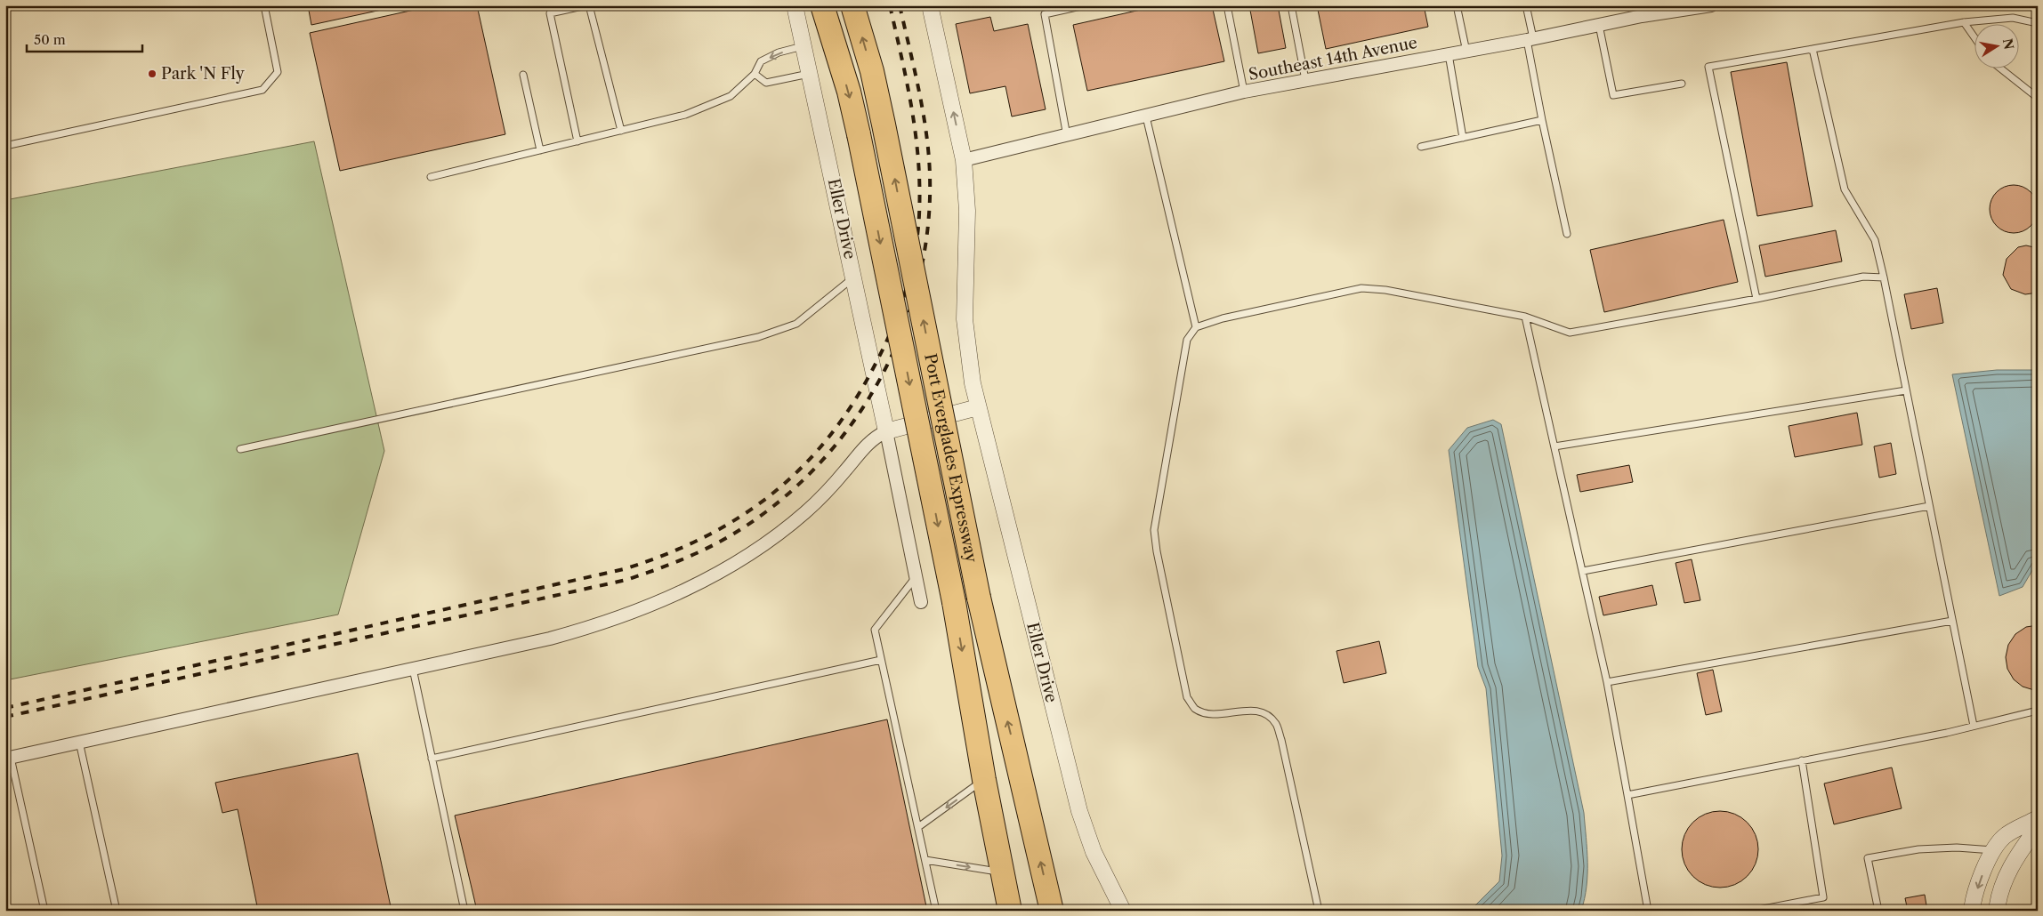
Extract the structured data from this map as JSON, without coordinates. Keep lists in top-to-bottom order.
{
  "streets": {
    "highway": ["Port Everglades Expressway"],
    "street": ["Southeast 14th Avenue", "Eller Drive"]
  },
  "crossings": [
    ["Southeast 14th Avenue", "Eller Drive"]
  ],
  "places": ["Park 'N Fly"],
  "scale_bar": "50 m",
  "north": "right"
}
